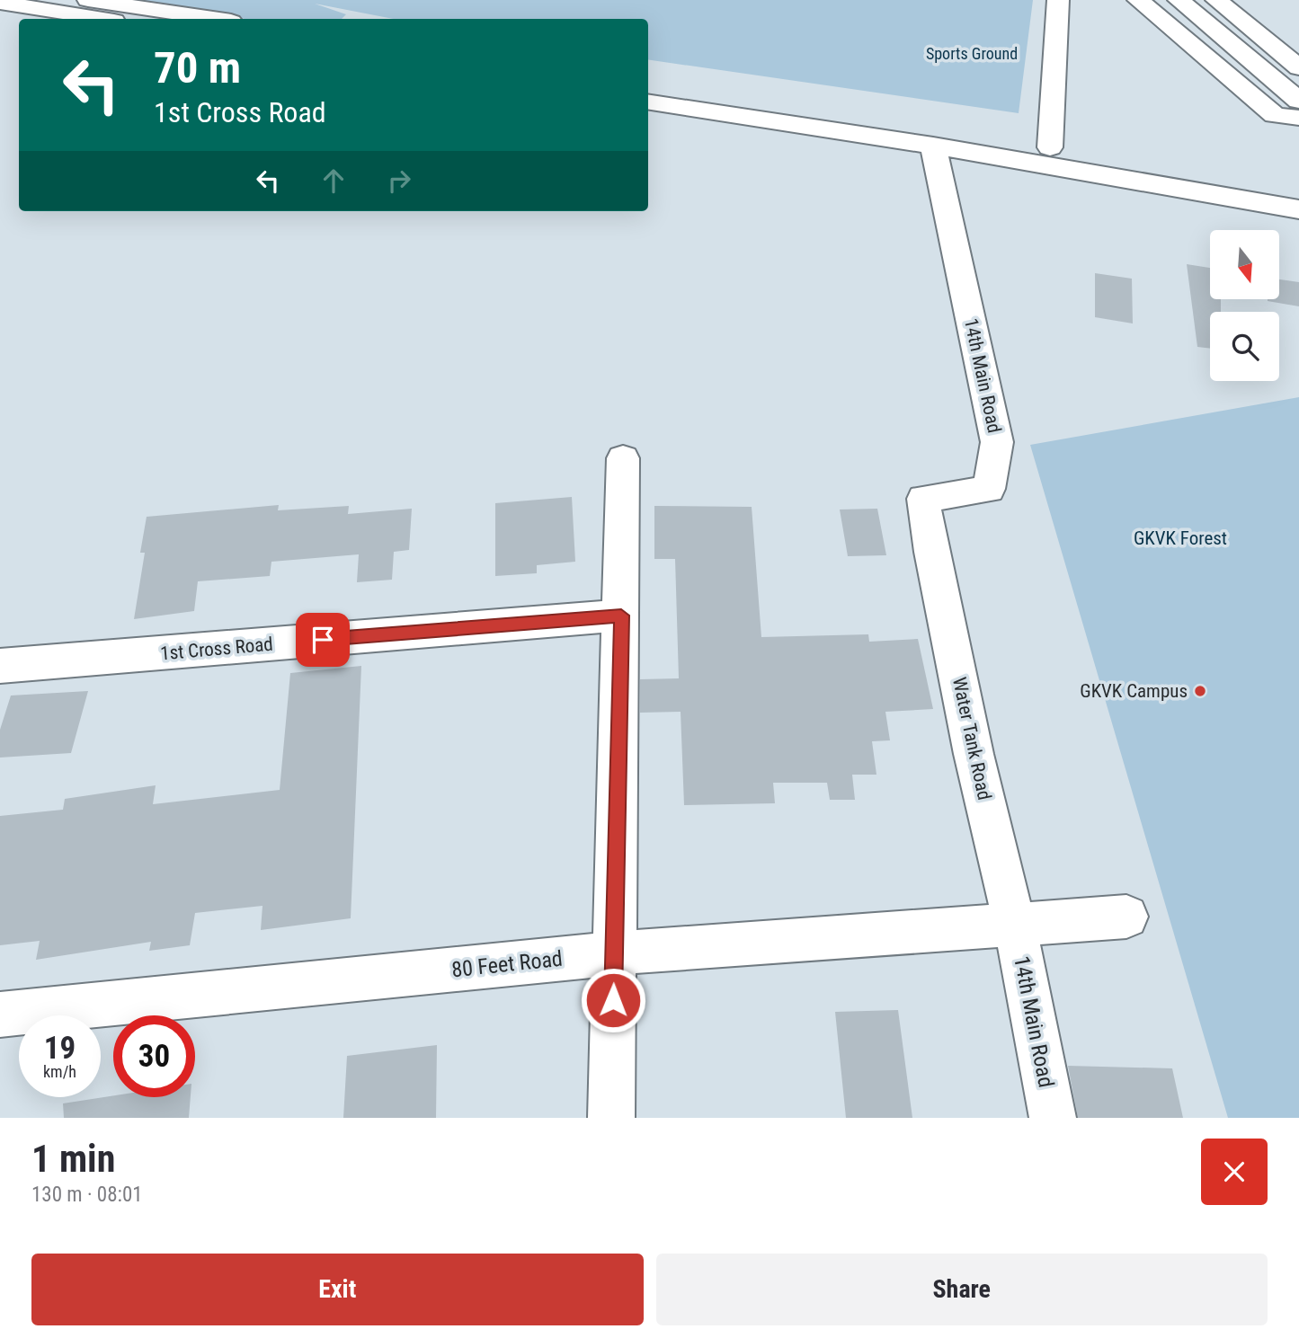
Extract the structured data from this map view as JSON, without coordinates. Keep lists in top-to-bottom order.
{
  "streets": {
    "street": [
      "14th Main Road",
      "1st Cross Road",
      "Water Tank Road",
      "80 Feet Road"
    ]
  },
  "crossings": [
    ["14th Main Road", "Water Tank Road"],
    ["14th Main Road", "80 Feet Road"],
    ["Water Tank Road", "80 Feet Road"]
  ],
  "parks": ["Sports Ground", "GKVK Forest"],
  "places": ["GKVK Campus"],
  "north": "bottom",
  "page": {
    "turn": ["70 m", "1st Cross Road"],
    "speed": "19 km/h",
    "limit": "30",
    "heading": ["1 min", "130 m · 08:01"],
    "buttons": ["Exit", "Share"]
  }
}
